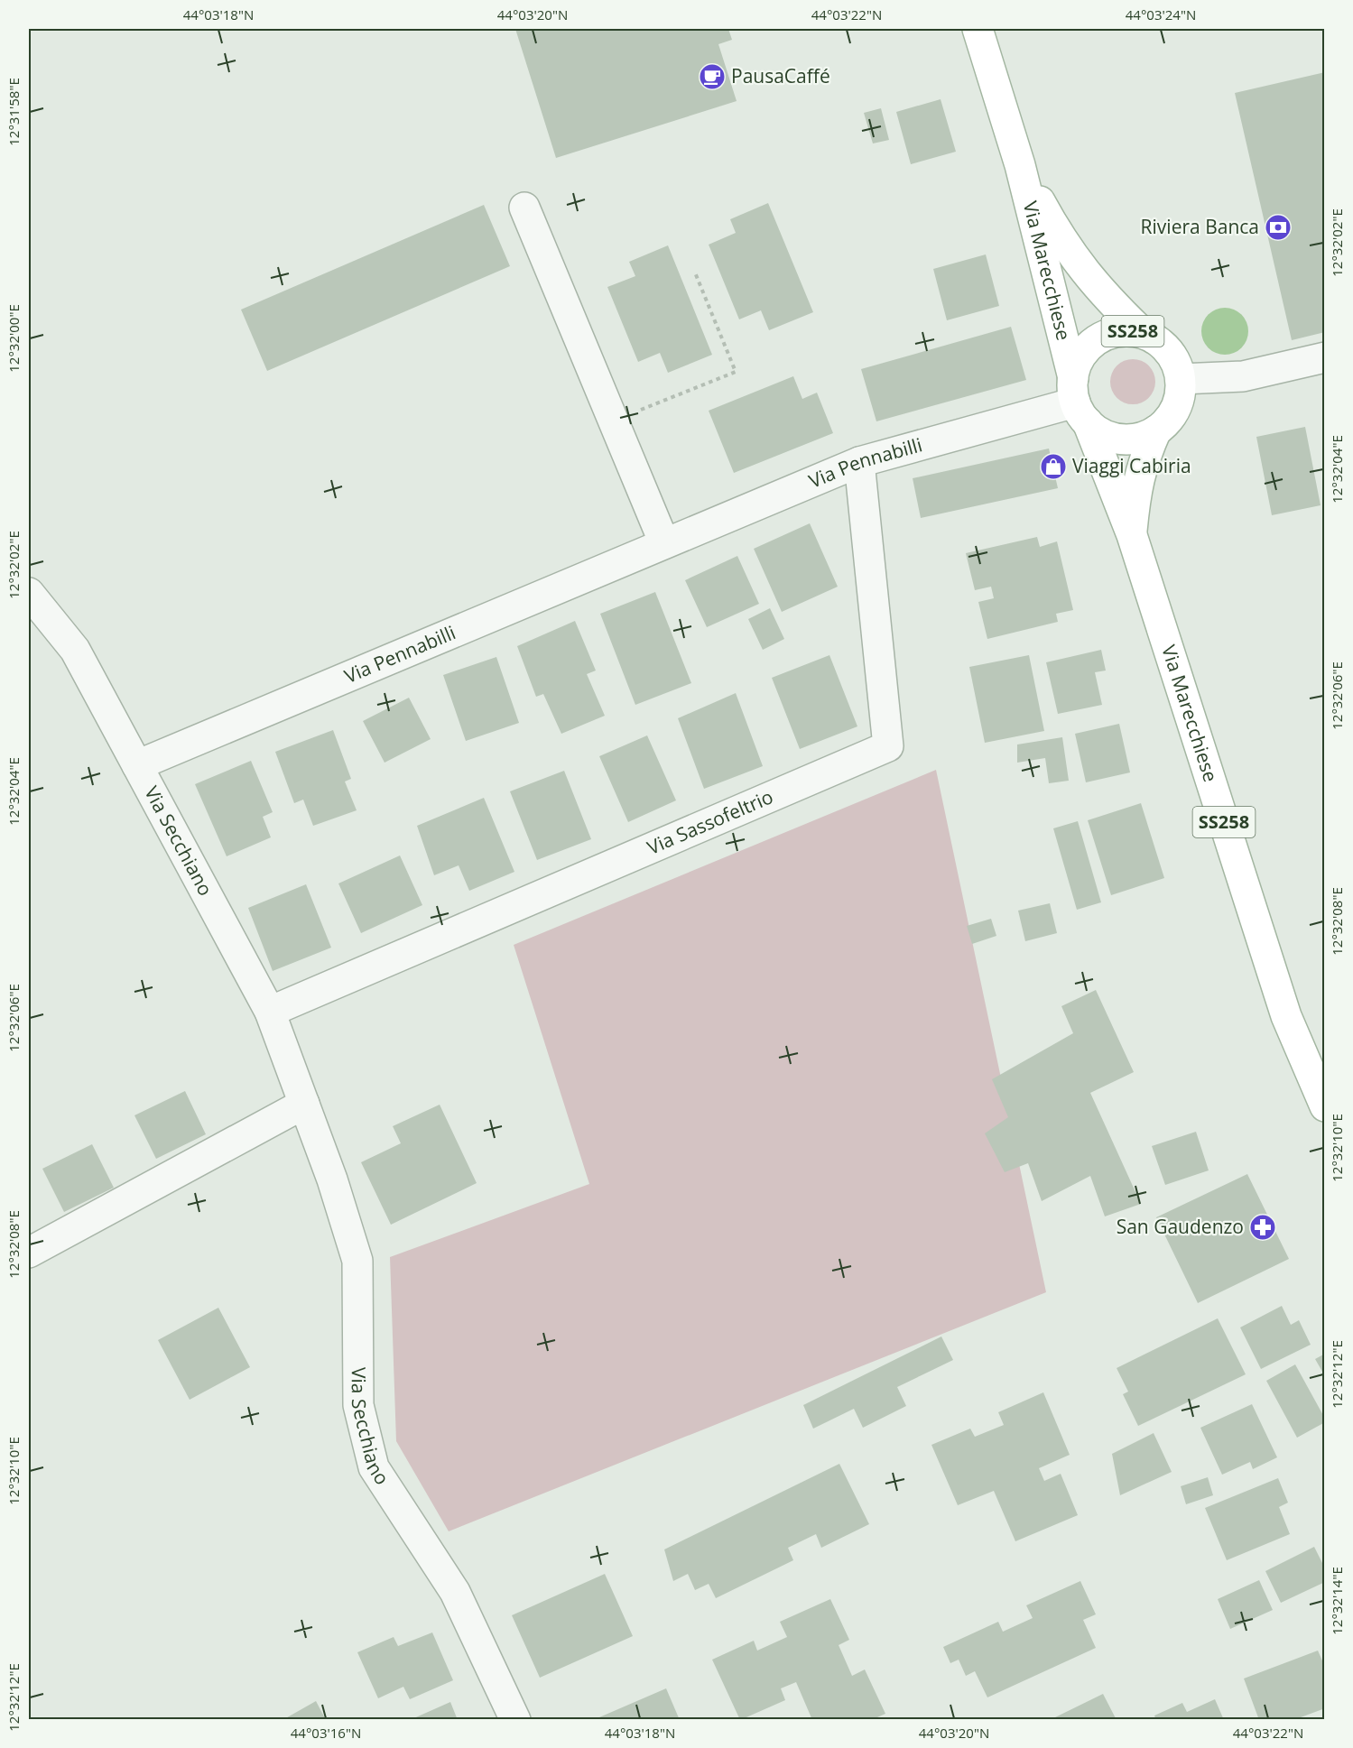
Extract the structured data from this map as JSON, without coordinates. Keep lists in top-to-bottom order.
{
  "streets": {
    "main road": ["Via Marecchiese", "SS258"],
    "street": ["Via Pennabilli", "Via Sassofeltrio", "Via Secchiano"]
  },
  "crossings": [
    ["Via Marecchiese", "Via Pennabilli"],
    ["Via Pennabilli", "Via Sassofeltrio"],
    ["Via Pennabilli", "Via Secchiano"],
    ["Via Sassofeltrio", "Via Secchiano"]
  ],
  "places": {
    "cafe": ["PausaCaffé"],
    "bank": ["Riviera Banca"],
    "shop": ["Viaggi Cabiria"],
    "pharmacy": ["San Gaudenzo"]
  },
  "coordinates": [
    "44°03'18\"N",
    "44°03'20\"N",
    "44°03'22\"N",
    "44°03'24\"N",
    "12°31'58\"E",
    "12°32'02\"E",
    "12°32'00\"E",
    "12°32'04\"E",
    "12°32'06\"E",
    "12°32'08\"E",
    "12°32'10\"E",
    "12°32'12\"E",
    "12°32'14\"E",
    "44°03'16\"N"
  ]
}
